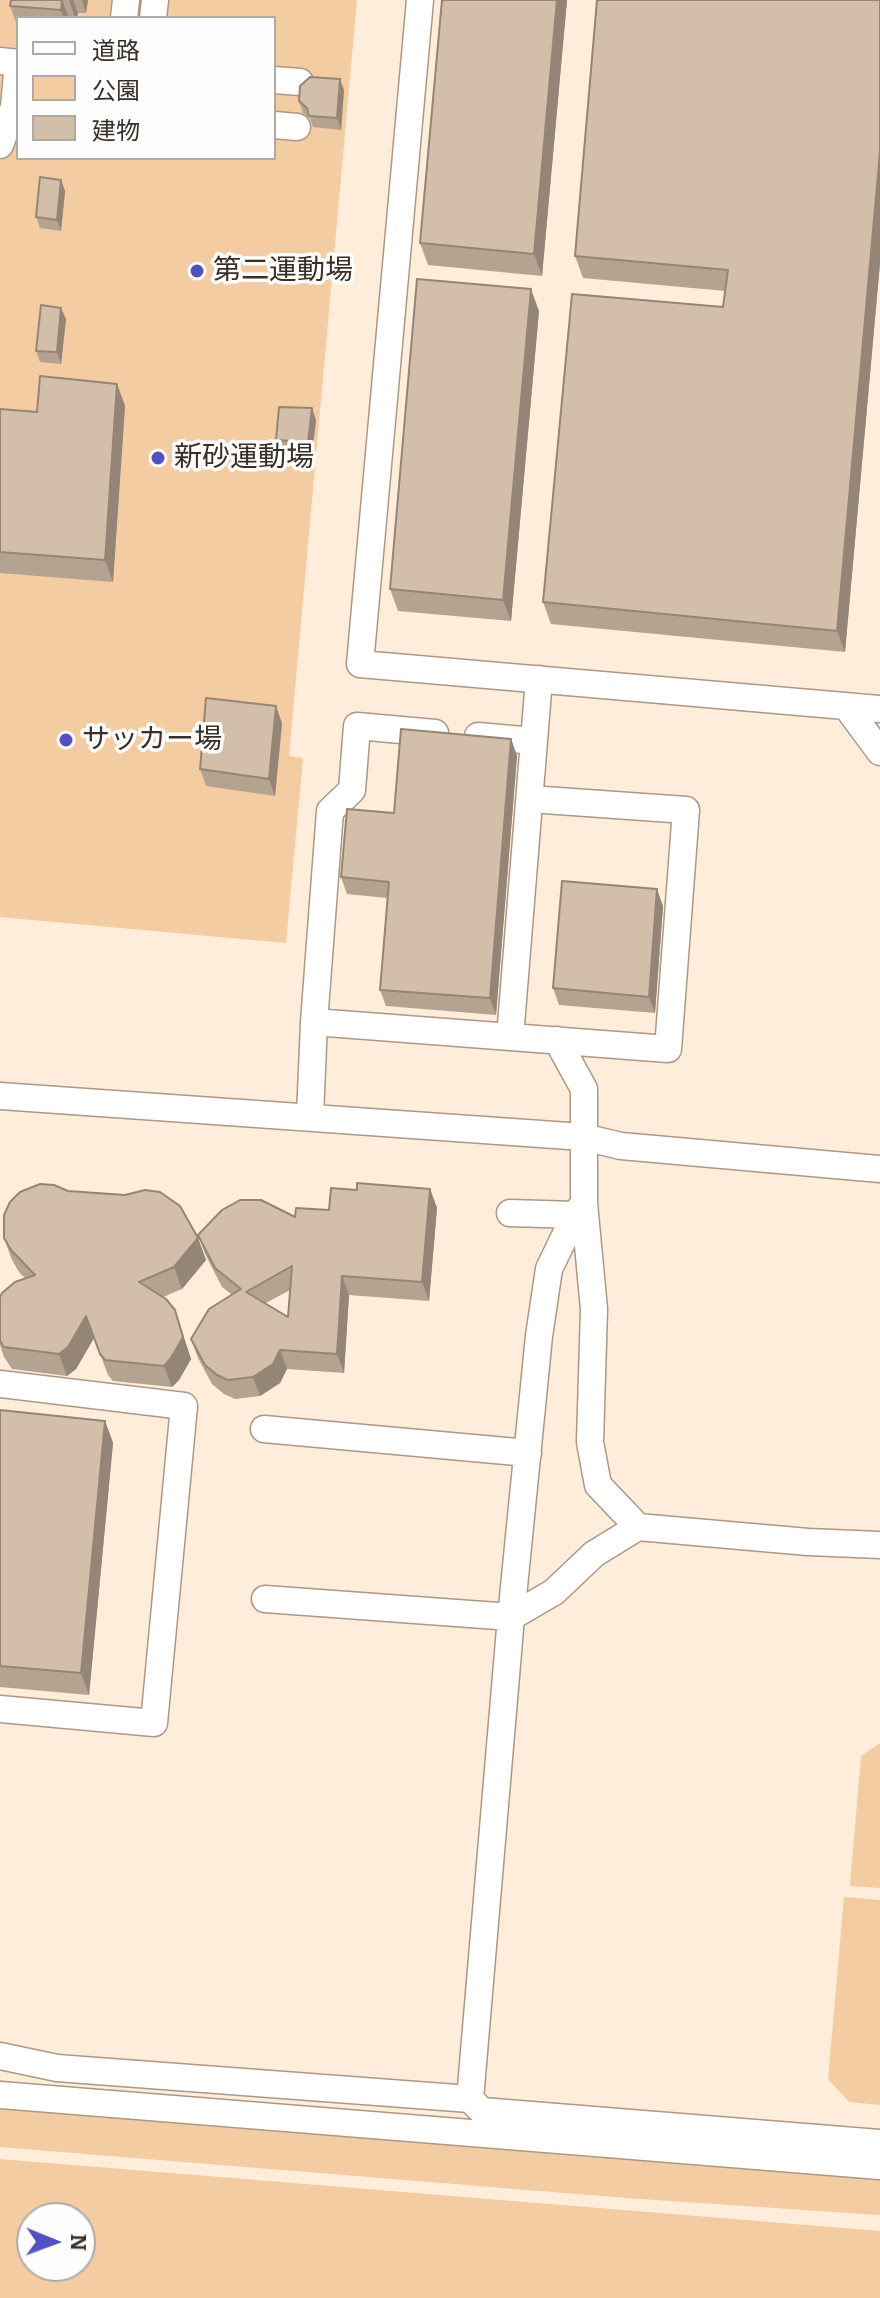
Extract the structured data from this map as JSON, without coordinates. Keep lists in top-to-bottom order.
{
  "places": ["第二運動場", "新砂運動場", "サッカー場"],
  "legend": ["道路", "公園", "建物"],
  "north": "right"
}
